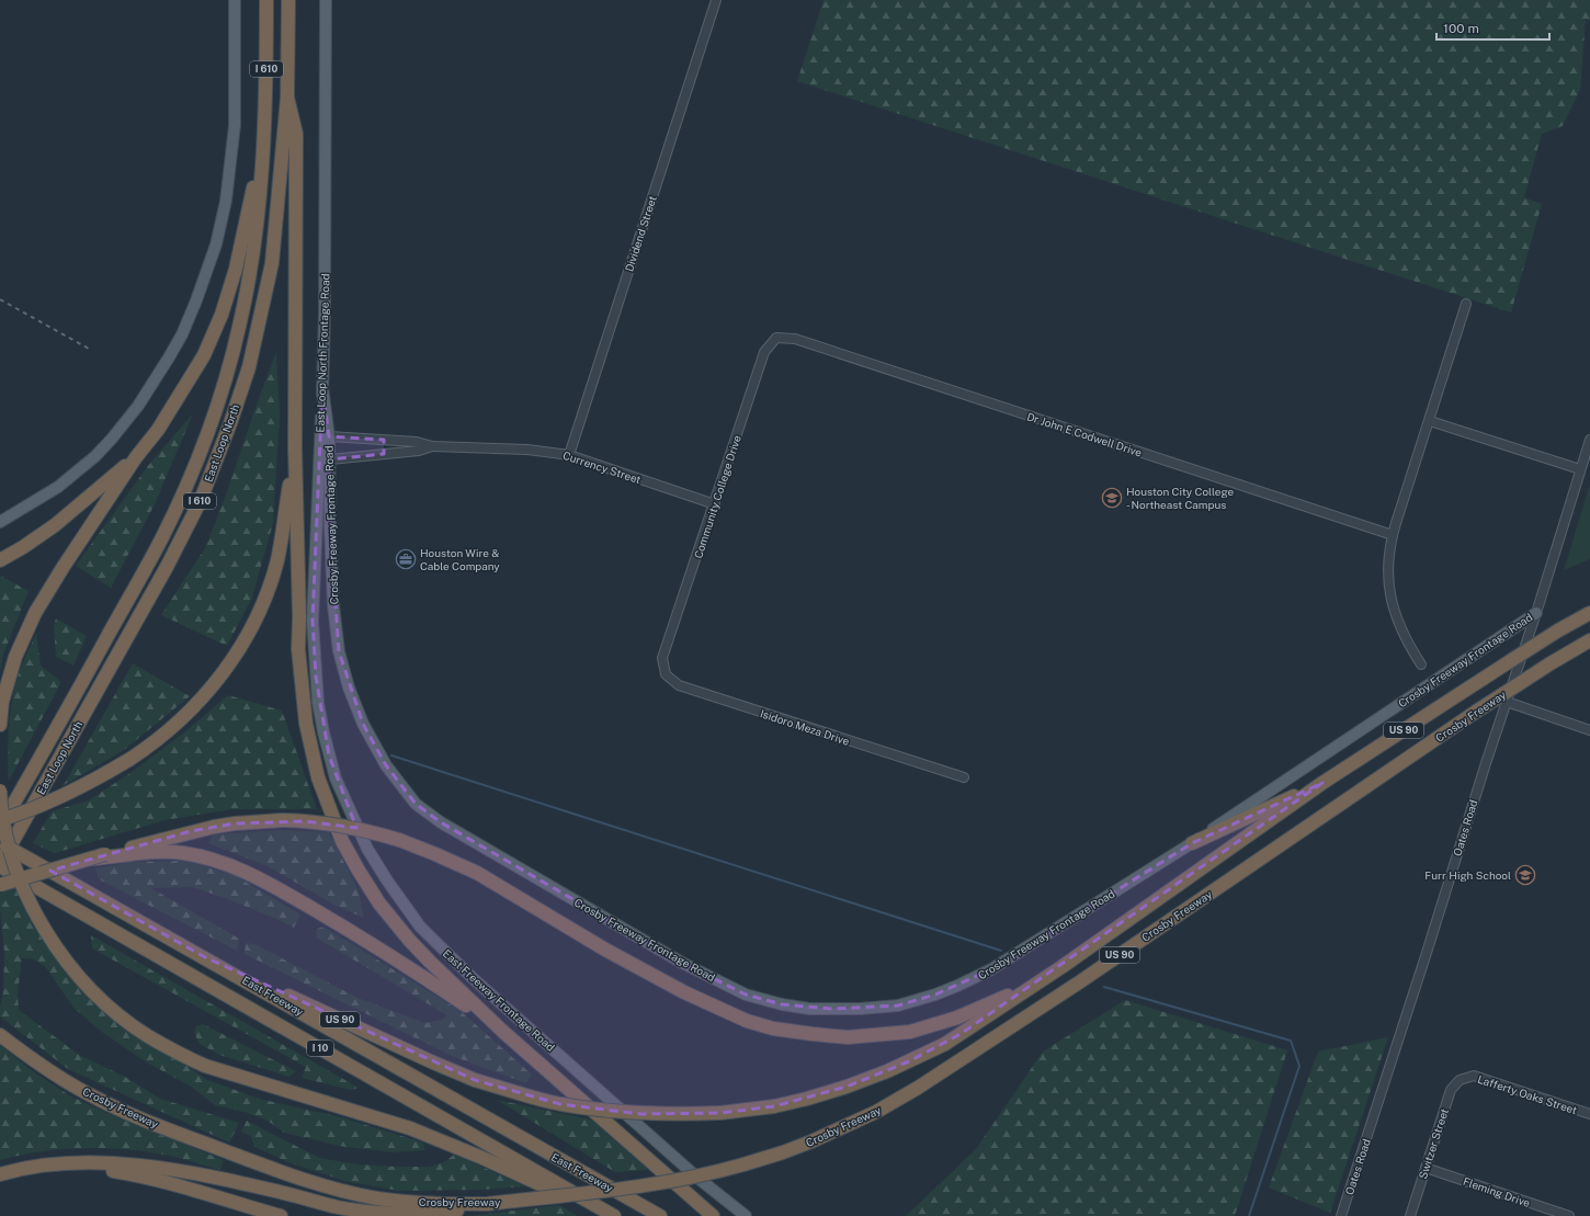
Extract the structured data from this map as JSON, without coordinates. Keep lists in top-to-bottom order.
{
  "streets": {
    "highway": [
      "I 610",
      "East Loop North",
      "Crosby Freeway",
      "US 90",
      "East Freeway",
      "I 10"
    ],
    "main road": ["East Loop North Frontage Road", "Crosby Freeway Frontage Road", "East Freeway Frontage Road"],
    "street": [
      "Dividend Street",
      "Dr John E Codwell Drive",
      "Currency Street",
      "Community College Drive",
      "Isidoro Meza Drive",
      "Oates Road",
      "Lafferty Oaks Street",
      "Switzer Street",
      "Fleming Drive"
    ]
  },
  "crossings": [
    ["Dividend Street", "Currency Street"],
    ["East Loop North Frontage Road", "Crosby Freeway Frontage Road"],
    ["East Loop North Frontage Road", "East Freeway Frontage Road"],
    ["Dr John E Codwell Drive", "Community College Drive"],
    ["East Loop North", "East Freeway"],
    ["Currency Street", "Community College Drive"],
    ["Currency Street", "Crosby Freeway Frontage Road"],
    ["Community College Drive", "Isidoro Meza Drive"],
    ["Crosby Freeway Frontage Road", "Oates Road"],
    ["US 90", "East Freeway"],
    ["Lafferty Oaks Street", "Switzer Street"],
    ["Switzer Street", "Fleming Drive"]
  ],
  "places": {
    "school or university": ["Houston City College - Northeast Campus", "Furr High School"],
    "office": ["Houston Wire & Cable Company"]
  },
  "scale_bar": "100 m"
}
